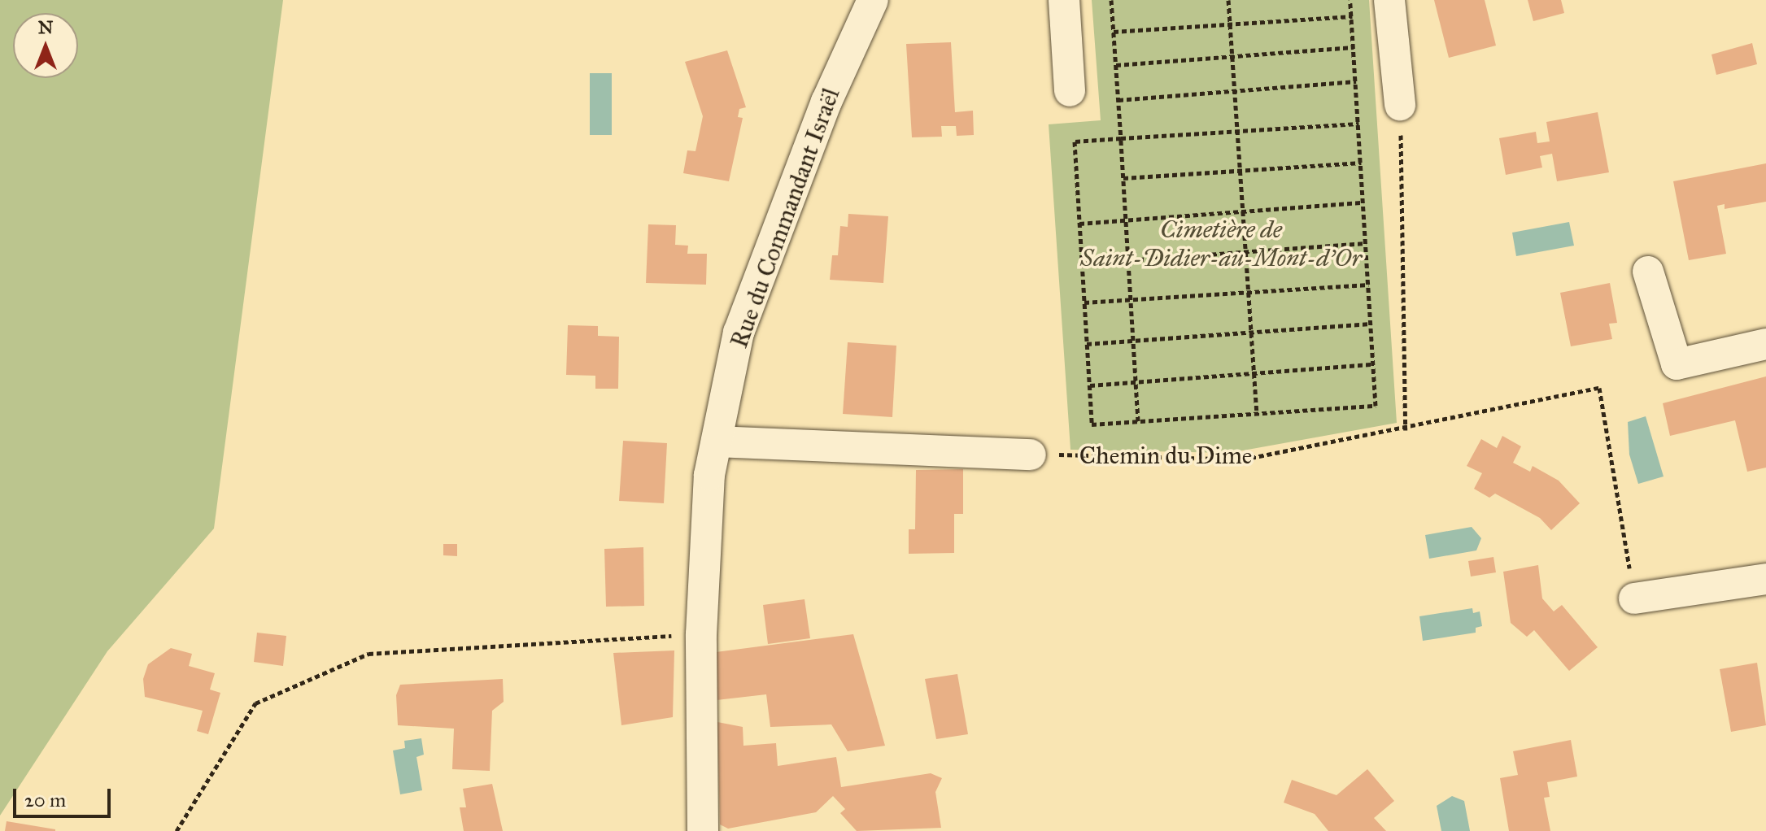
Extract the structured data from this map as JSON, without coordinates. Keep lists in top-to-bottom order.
{
  "streets": {
    "street": ["Rue du Commandant Israël"],
    "path": ["Chemin du Dime"]
  },
  "parks": ["Cimetière de Saint-Didier-au-Mont-d'Or"],
  "scale_bar": "20 m",
  "north": "top"
}
